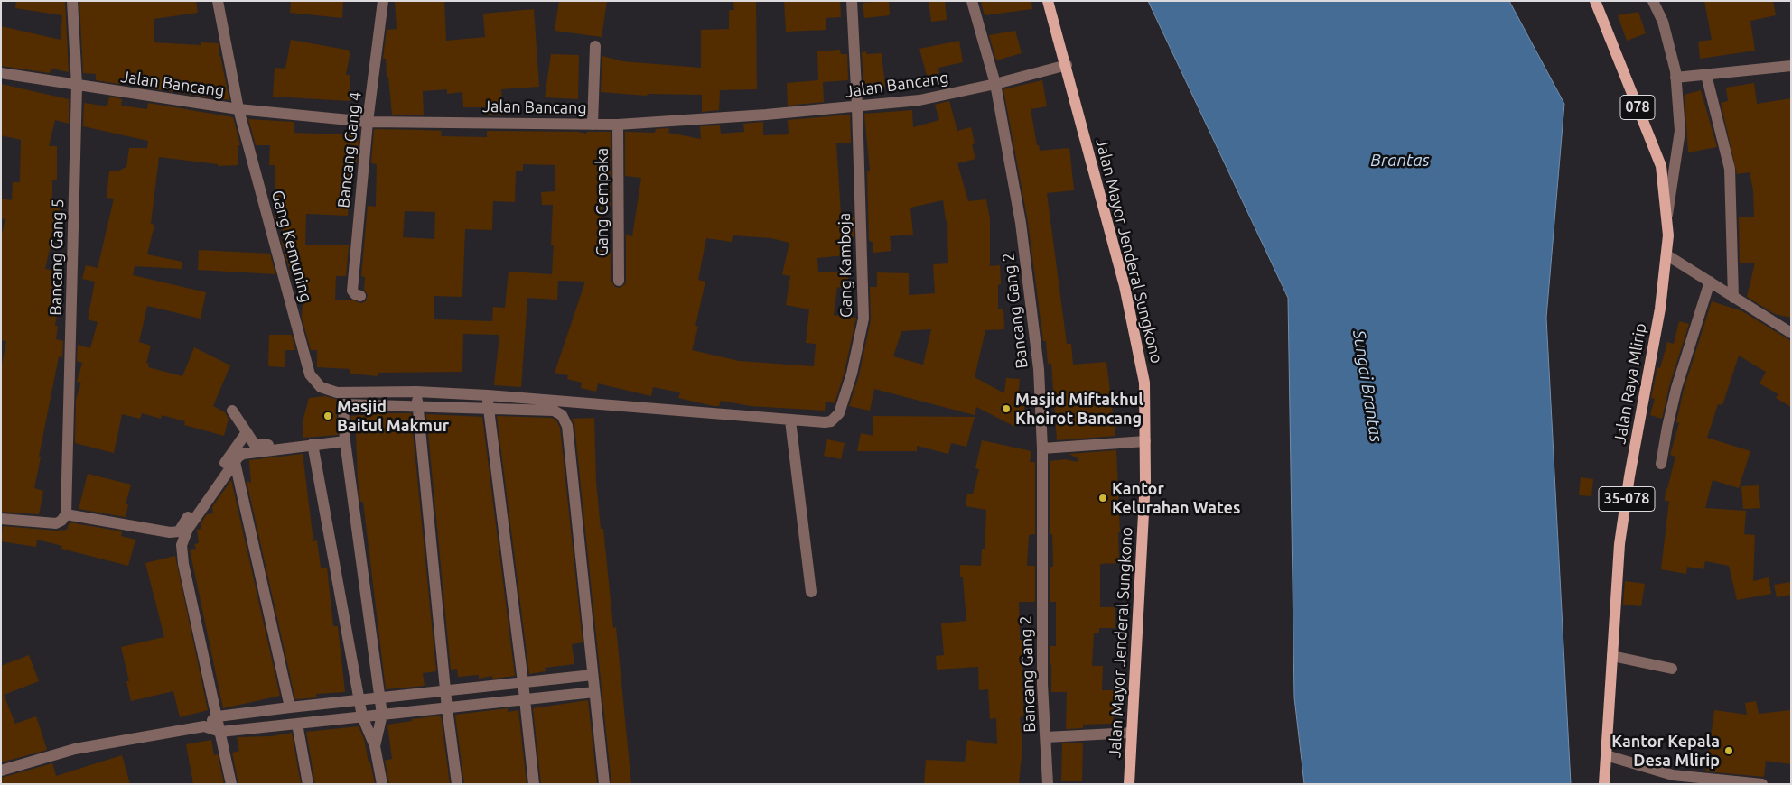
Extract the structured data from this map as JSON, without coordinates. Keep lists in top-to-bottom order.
{
  "streets": {
    "main road": [
      "078",
      "Jalan Mayor Jenderal Sungkono",
      "Jalan Raya Mlirip",
      "35-078"
    ],
    "street": [
      "Jalan Bancang",
      "Bancang Gang 4",
      "Gang Cempaka",
      "Gang Kemuning",
      "Bancang Gang 5",
      "Gang Kamboja",
      "Bancang Gang 2"
    ]
  },
  "crossings": [
    ["Jalan Bancang", "Bancang Gang 4"],
    ["Jalan Bancang", "Gang Cempaka"],
    ["Jalan Bancang", "Gang Kemuning"],
    ["Jalan Bancang", "Jalan Mayor Jenderal Sungkono"],
    ["Jalan Bancang", "Bancang Gang 5"],
    ["Jalan Bancang", "Gang Kamboja"],
    ["Jalan Bancang", "Bancang Gang 2"]
  ],
  "water": ["Brantas", "Sungai Brantas"],
  "places": [
    "Masjid Miftakhul Khoirot Bancang",
    "Masjid Baitul Makmur",
    "Kantor Kelurahan Wates",
    "Kantor Kepala Desa Mlirip"
  ]
}
